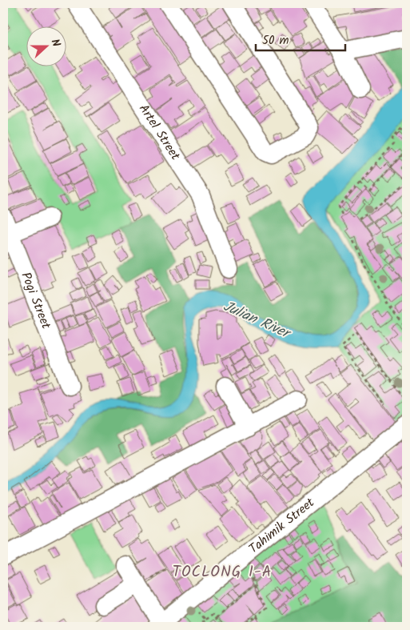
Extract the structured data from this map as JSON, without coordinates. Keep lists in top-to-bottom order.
{
  "streets": {
    "street": ["Artel Street", "Pogi Street", "Tahimik Street"]
  },
  "districts": ["TOCLONG I-A"],
  "water": ["Julian River"],
  "scale_bar": "50 m",
  "north": "right"
}
